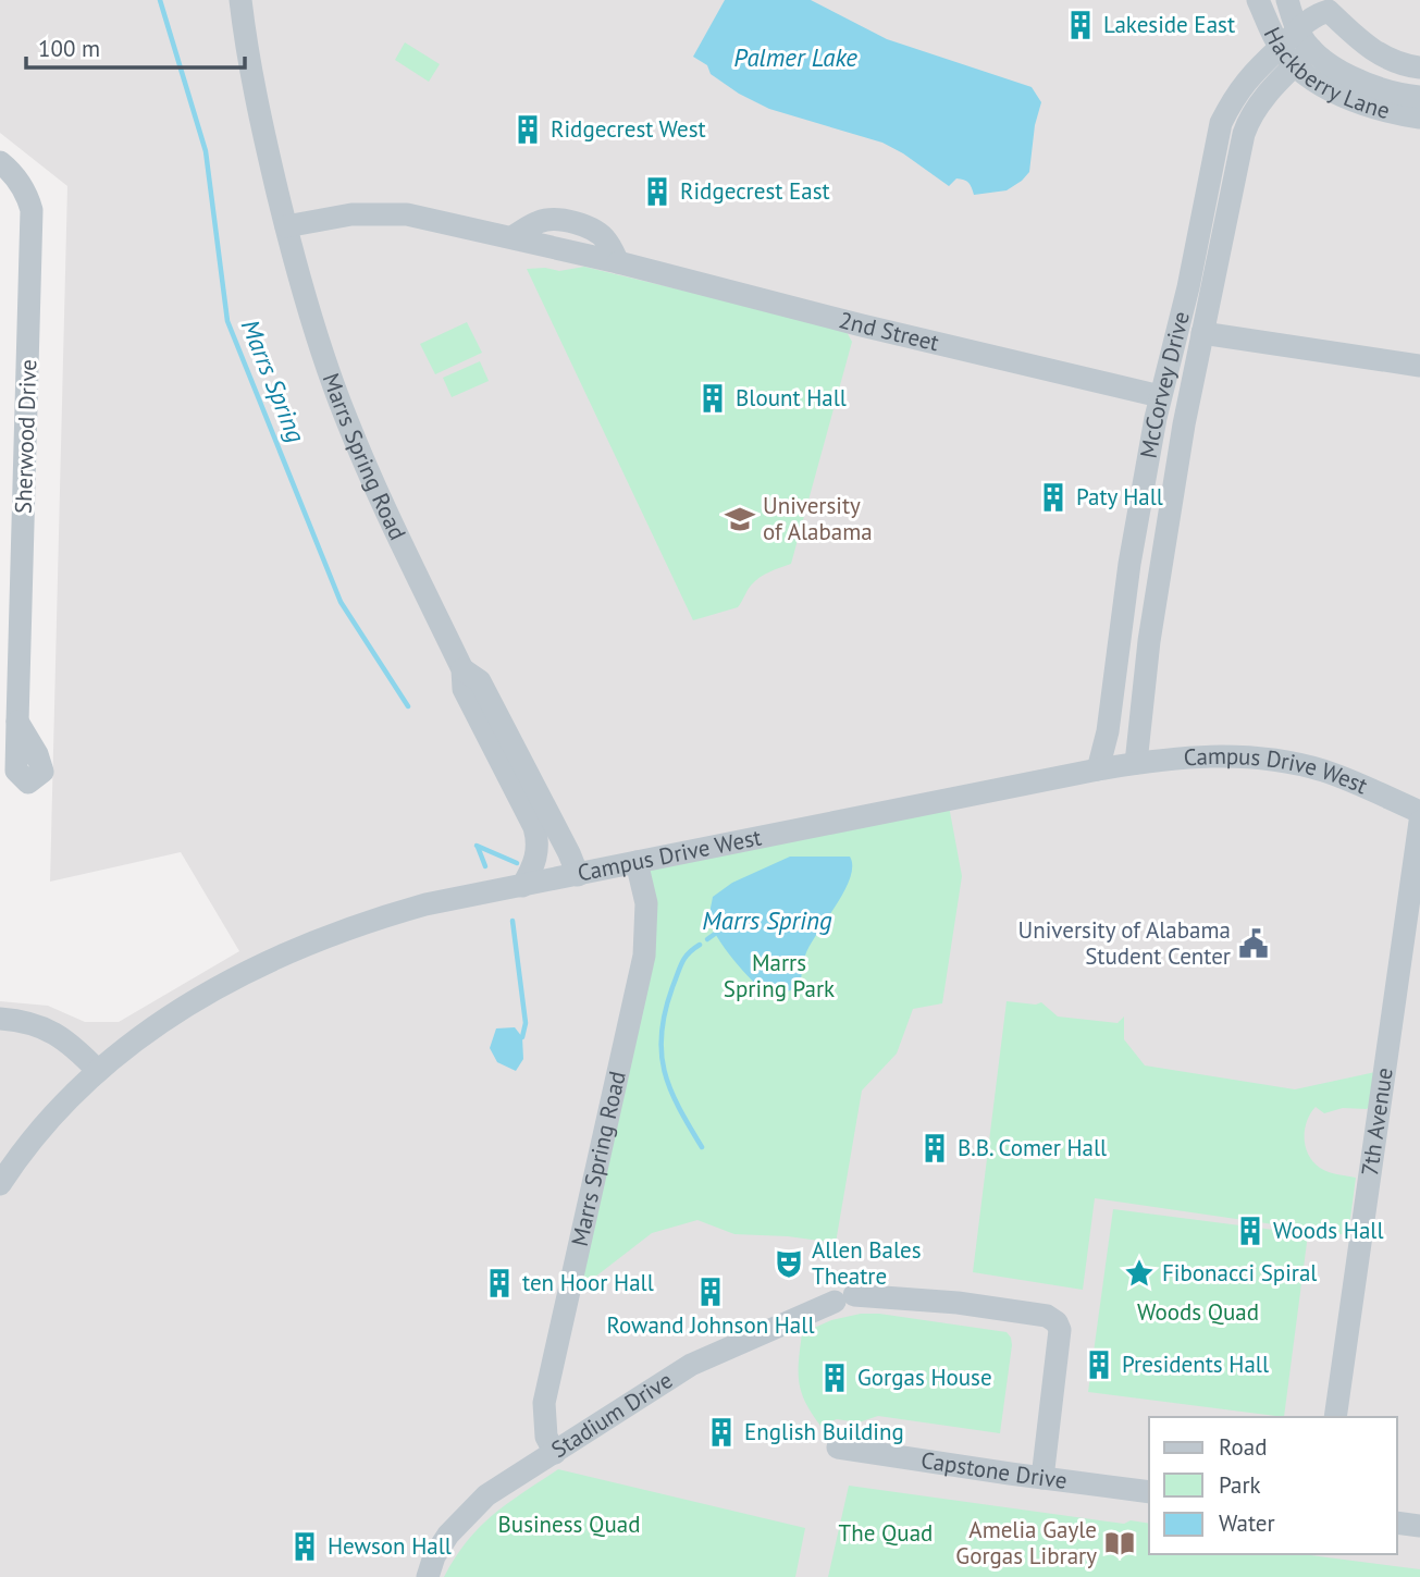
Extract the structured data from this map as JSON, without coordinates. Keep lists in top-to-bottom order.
{
  "streets": {
    "street": [
      "Hackberry Lane",
      "2nd Street",
      "McCorvey Drive",
      "Sherwood Drive",
      "Marrs Spring Road",
      "Campus Drive West",
      "7th Avenue",
      "Stadium Drive",
      "Capstone Drive"
    ]
  },
  "crossings": [
    ["Hackberry Lane", "McCorvey Drive"],
    ["2nd Street", "McCorvey Drive"],
    ["2nd Street", "Marrs Spring Road"],
    ["McCorvey Drive", "Campus Drive West"],
    ["Marrs Spring Road", "Campus Drive West"],
    ["Marrs Spring Road", "Stadium Drive"],
    ["Stadium Drive", "Capstone Drive"]
  ],
  "water": ["Palmer Lake", "Marrs Spring"],
  "parks": [
    "Marrs Spring Park",
    "Woods Quad",
    "Business Quad",
    "The Quad"
  ],
  "places": {
    "building": [
      "Lakeside East",
      "Ridgecrest West",
      "Ridgecrest East",
      "Blount Hall",
      "Paty Hall",
      "B.B. Comer Hall",
      "Woods Hall",
      "ten Hoor Hall",
      "Rowand Johnson Hall",
      "Presidents Hall",
      "Gorgas House",
      "English Building",
      "Hewson Hall"
    ],
    "school or university": ["University of Alabama"],
    "public building": ["University of Alabama Student Center"],
    "theatre": ["Allen Bales Theatre"],
    "place": ["Fibonacci Spiral"],
    "library": ["Amelia Gayle Gorgas Library"]
  },
  "legend": ["Road", "Park", "Water"],
  "scale_bar": "100 m"
}
